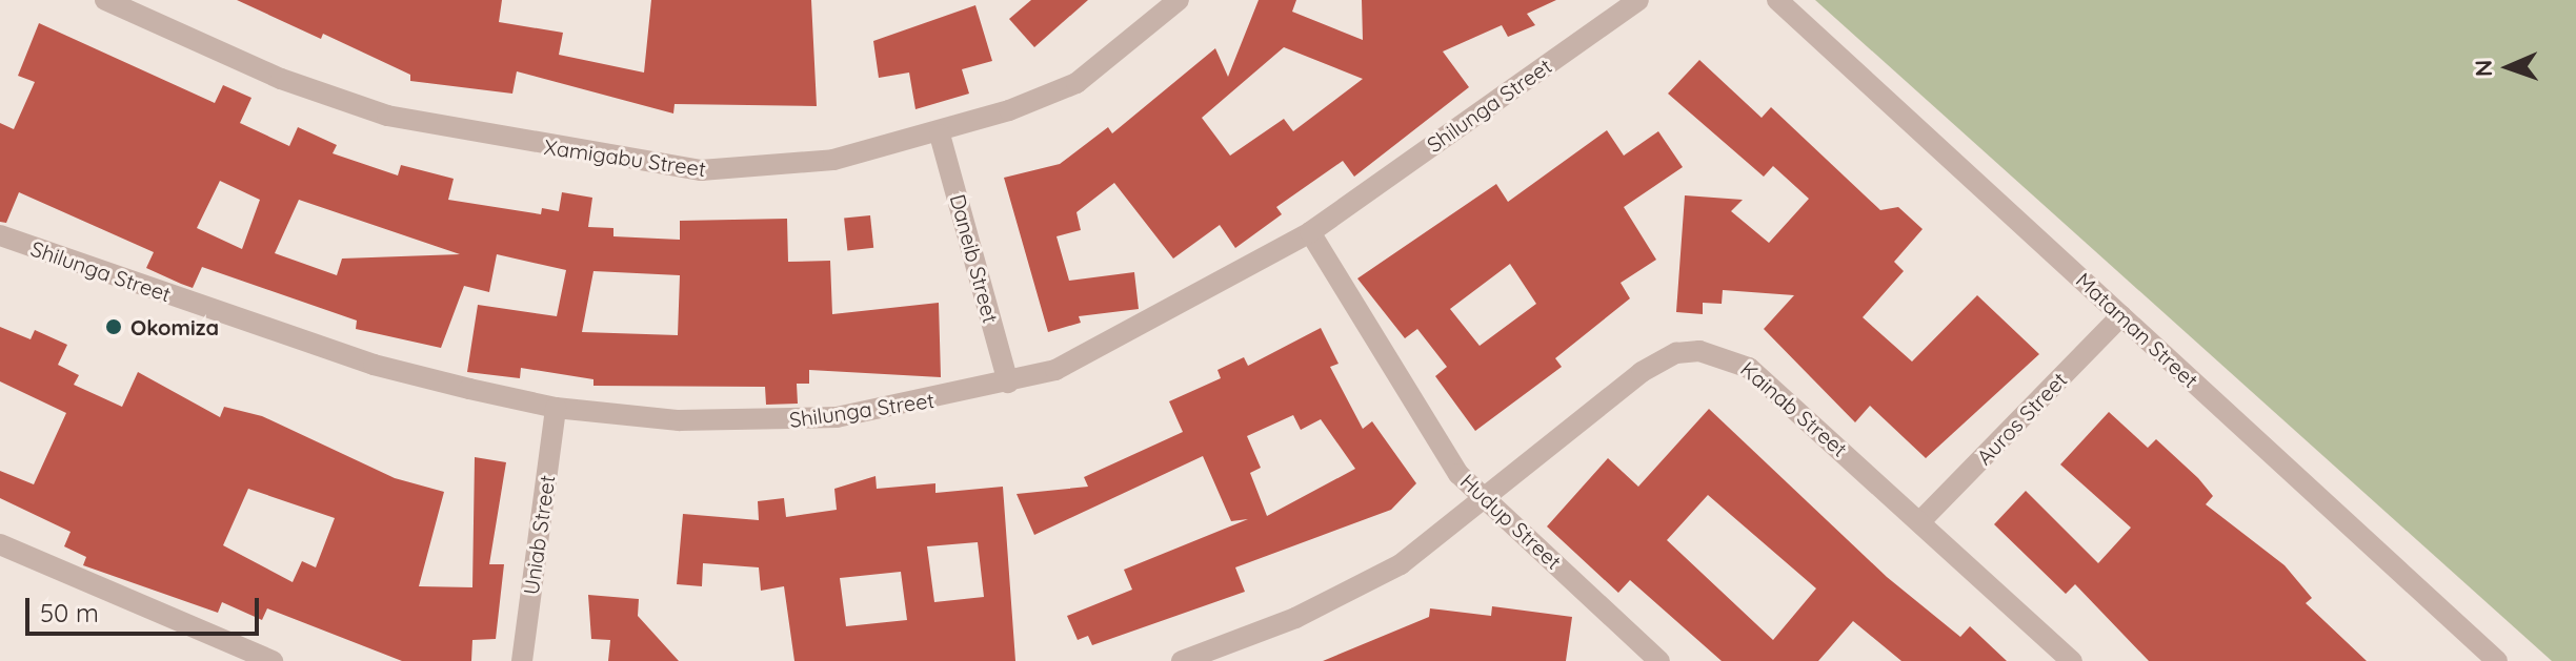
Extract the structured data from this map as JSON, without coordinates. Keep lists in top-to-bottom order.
{
  "streets": {
    "street": [
      "Shilunga Street",
      "Xamigabu Street",
      "Daneib Street",
      "Mataman Street",
      "Kainab Street",
      "Auros Street",
      "Hudup Street",
      "Uniab Street"
    ]
  },
  "crossings": [
    ["Shilunga Street", "Daneib Street"],
    ["Shilunga Street", "Hudup Street"],
    ["Shilunga Street", "Uniab Street"],
    ["Xamigabu Street", "Daneib Street"],
    ["Mataman Street", "Auros Street"],
    ["Kainab Street", "Auros Street"],
    ["Kainab Street", "Hudup Street"]
  ],
  "places": ["Okomiza"],
  "scale_bar": "50 m",
  "north": "left"
}
